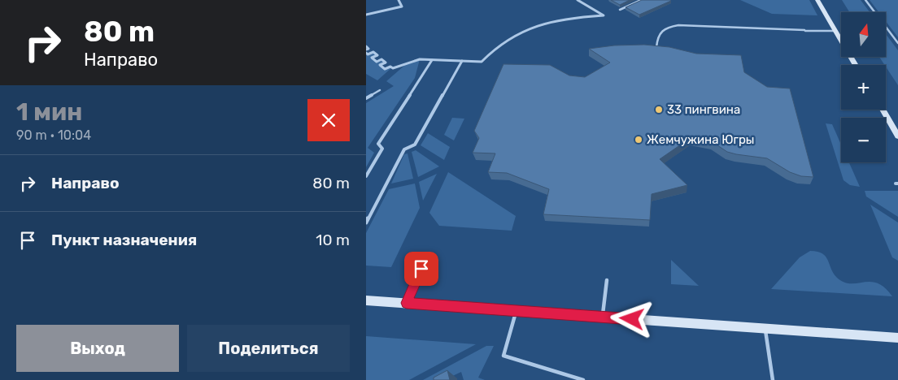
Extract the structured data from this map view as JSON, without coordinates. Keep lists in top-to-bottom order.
{
  "places": ["33 пингвина", "Жемчужина Югры"],
  "north": "top",
  "page": {
    "turn": ["80 m", "Направо"],
    "map_buttons": ["+", "−"],
    "heading": ["1 мин", "90 m · 10:04"],
    "list": [
      {
        "name": "Направо",
        "value": "80 m"
      },
      {
        "name": "Пункт назначения",
        "value": "10 m"
      }
    ],
    "buttons": ["Выход", "Поделиться"]
  }
}
